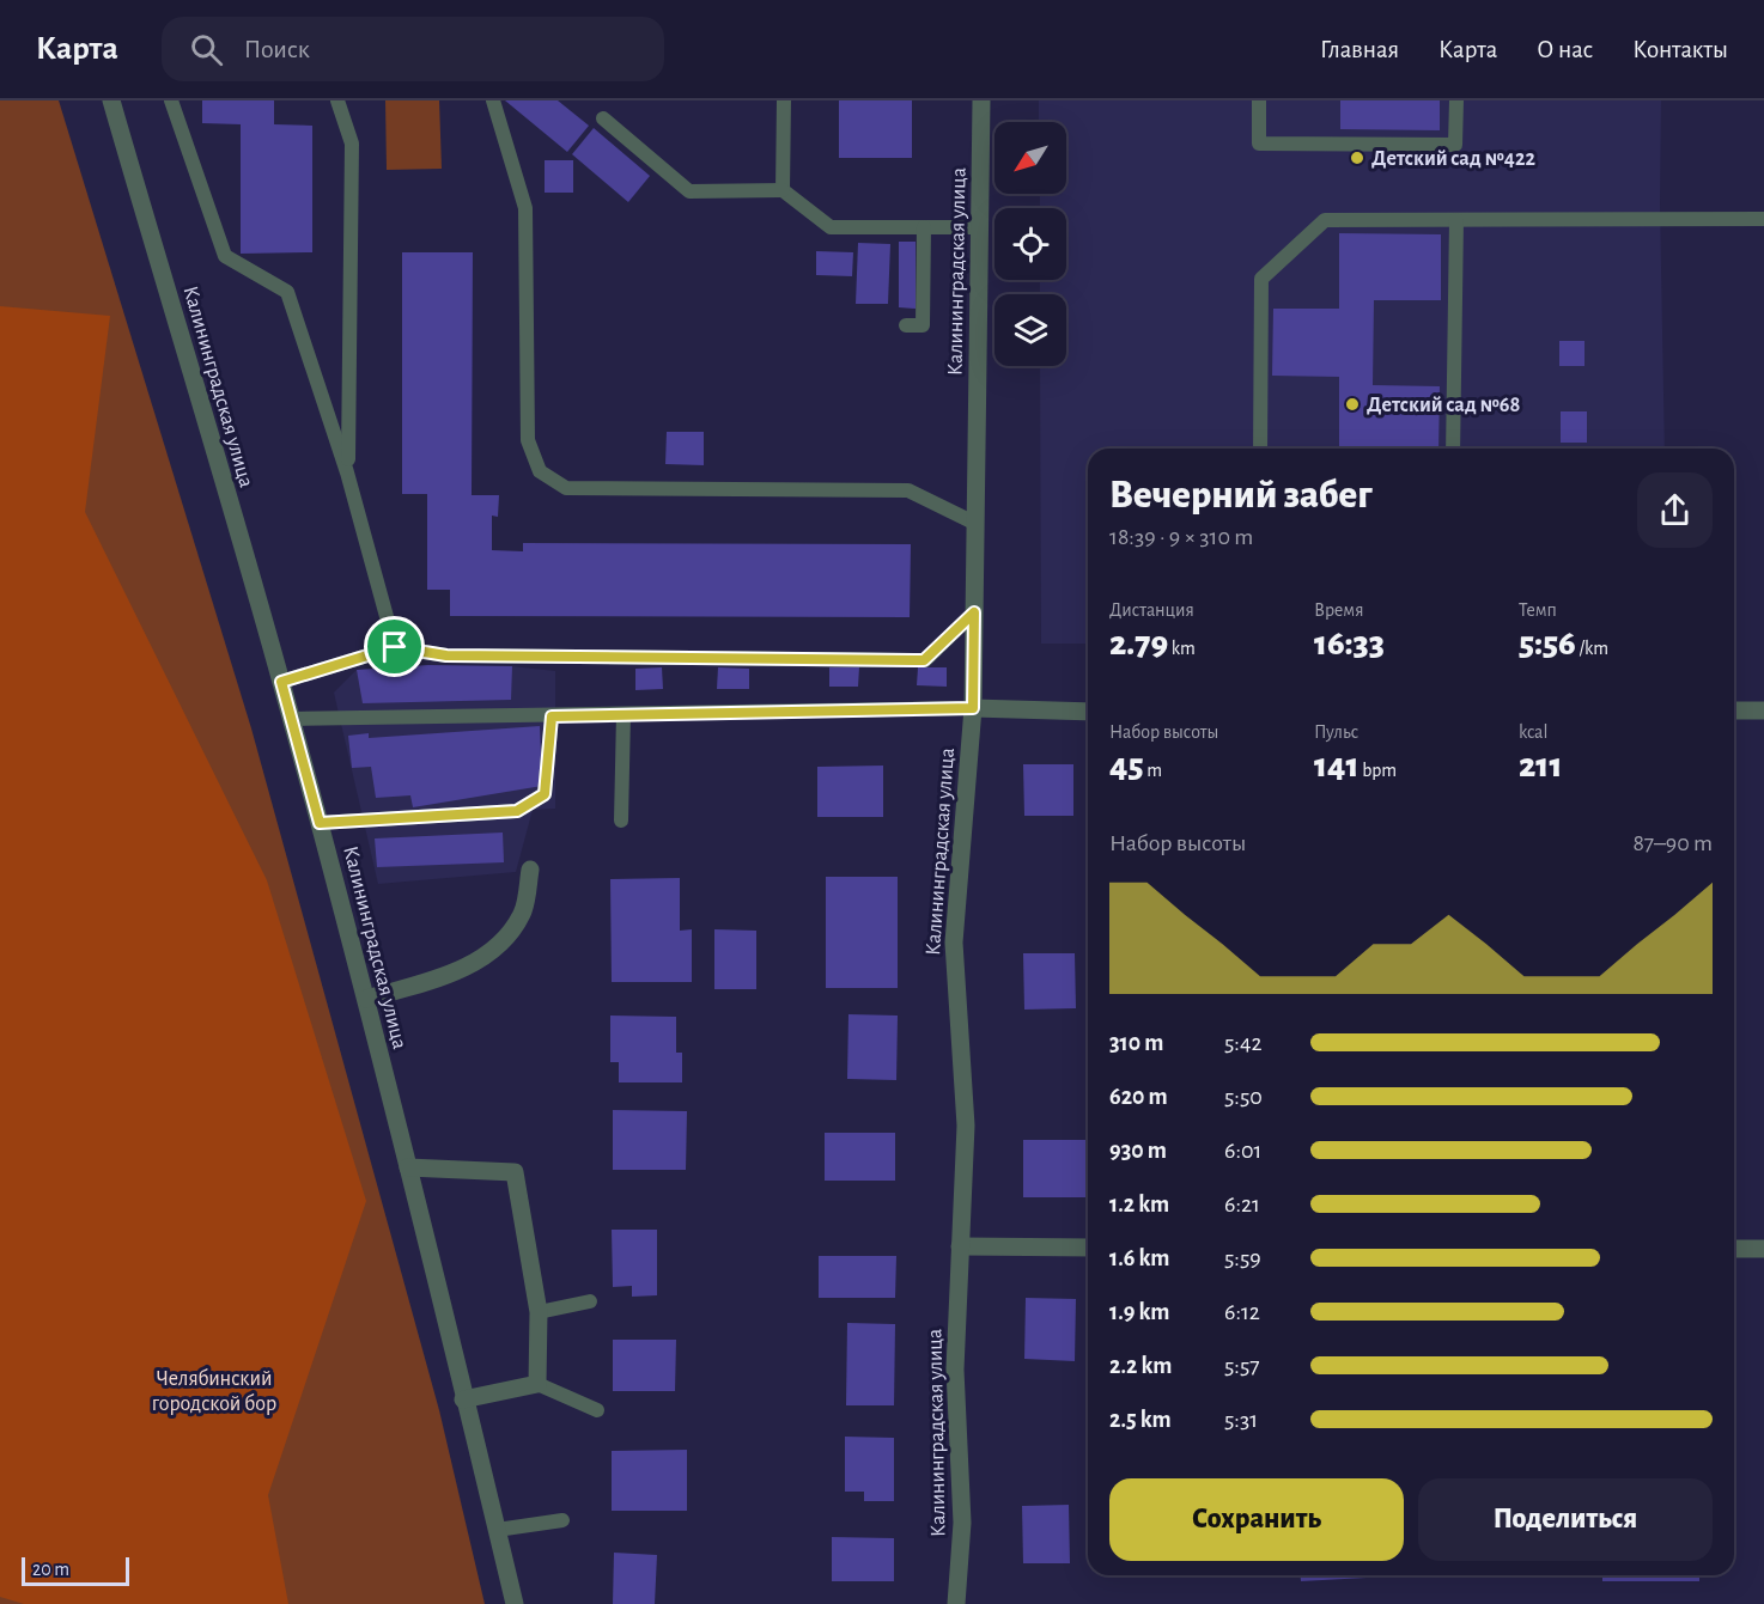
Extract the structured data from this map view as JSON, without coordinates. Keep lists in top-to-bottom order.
{
  "streets": {
    "street": ["Калининградская улица"]
  },
  "parks": ["Челябинский городской бор"],
  "places": ["Детский сад №422", "Детский сад №68"],
  "scale_bar": "20 m",
  "north": "bottom left",
  "page": {
    "header": "Карта",
    "search": "Поиск",
    "nav": [
      "Главная",
      "Карта",
      "О нас",
      "Контакты"
    ],
    "heading": ["Вечерний забег", "18:39 · 9 × 310 m"],
    "stats": [
      ["Дистанция", "2.79 km"],
      ["Время", "16:33"],
      ["Темп", "5:56 /km"],
      ["Набор высоты", "45 m"],
      ["Пульс", "141 bpm"],
      ["kcal", "211"]
    ],
    "chart": ["Набор высоты", "87–90 m"],
    "list": [
      {
        "name": "310 m",
        "note": "5:42"
      },
      {
        "name": "620 m",
        "note": "5:50"
      },
      {
        "name": "930 m",
        "note": "6:01"
      },
      {
        "name": "1.2 km",
        "note": "6:21"
      },
      {
        "name": "1.6 km",
        "note": "5:59"
      },
      {
        "name": "1.9 km",
        "note": "6:12"
      },
      {
        "name": "2.2 km",
        "note": "5:57"
      },
      {
        "name": "2.5 km",
        "note": "5:31"
      }
    ],
    "buttons": ["Сохранить", "Поделиться"],
    "scale": "20 m"
  }
}
